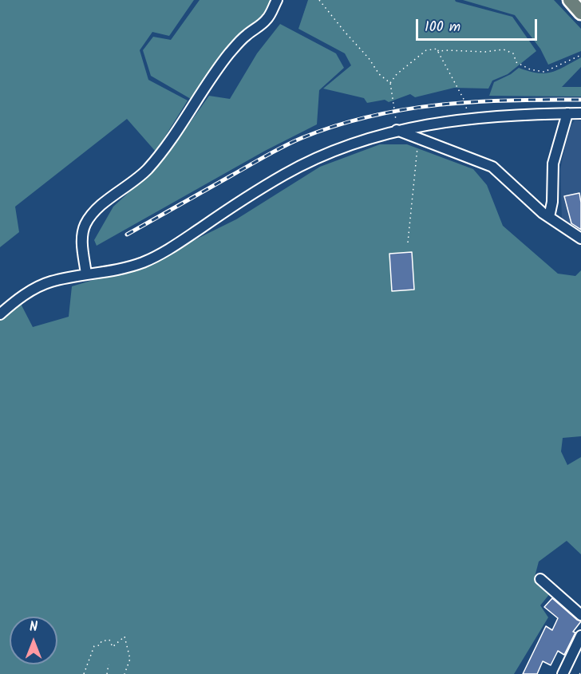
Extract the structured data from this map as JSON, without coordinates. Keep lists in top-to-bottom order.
{
  "scale_bar": "100 m",
  "north": "top"
}
